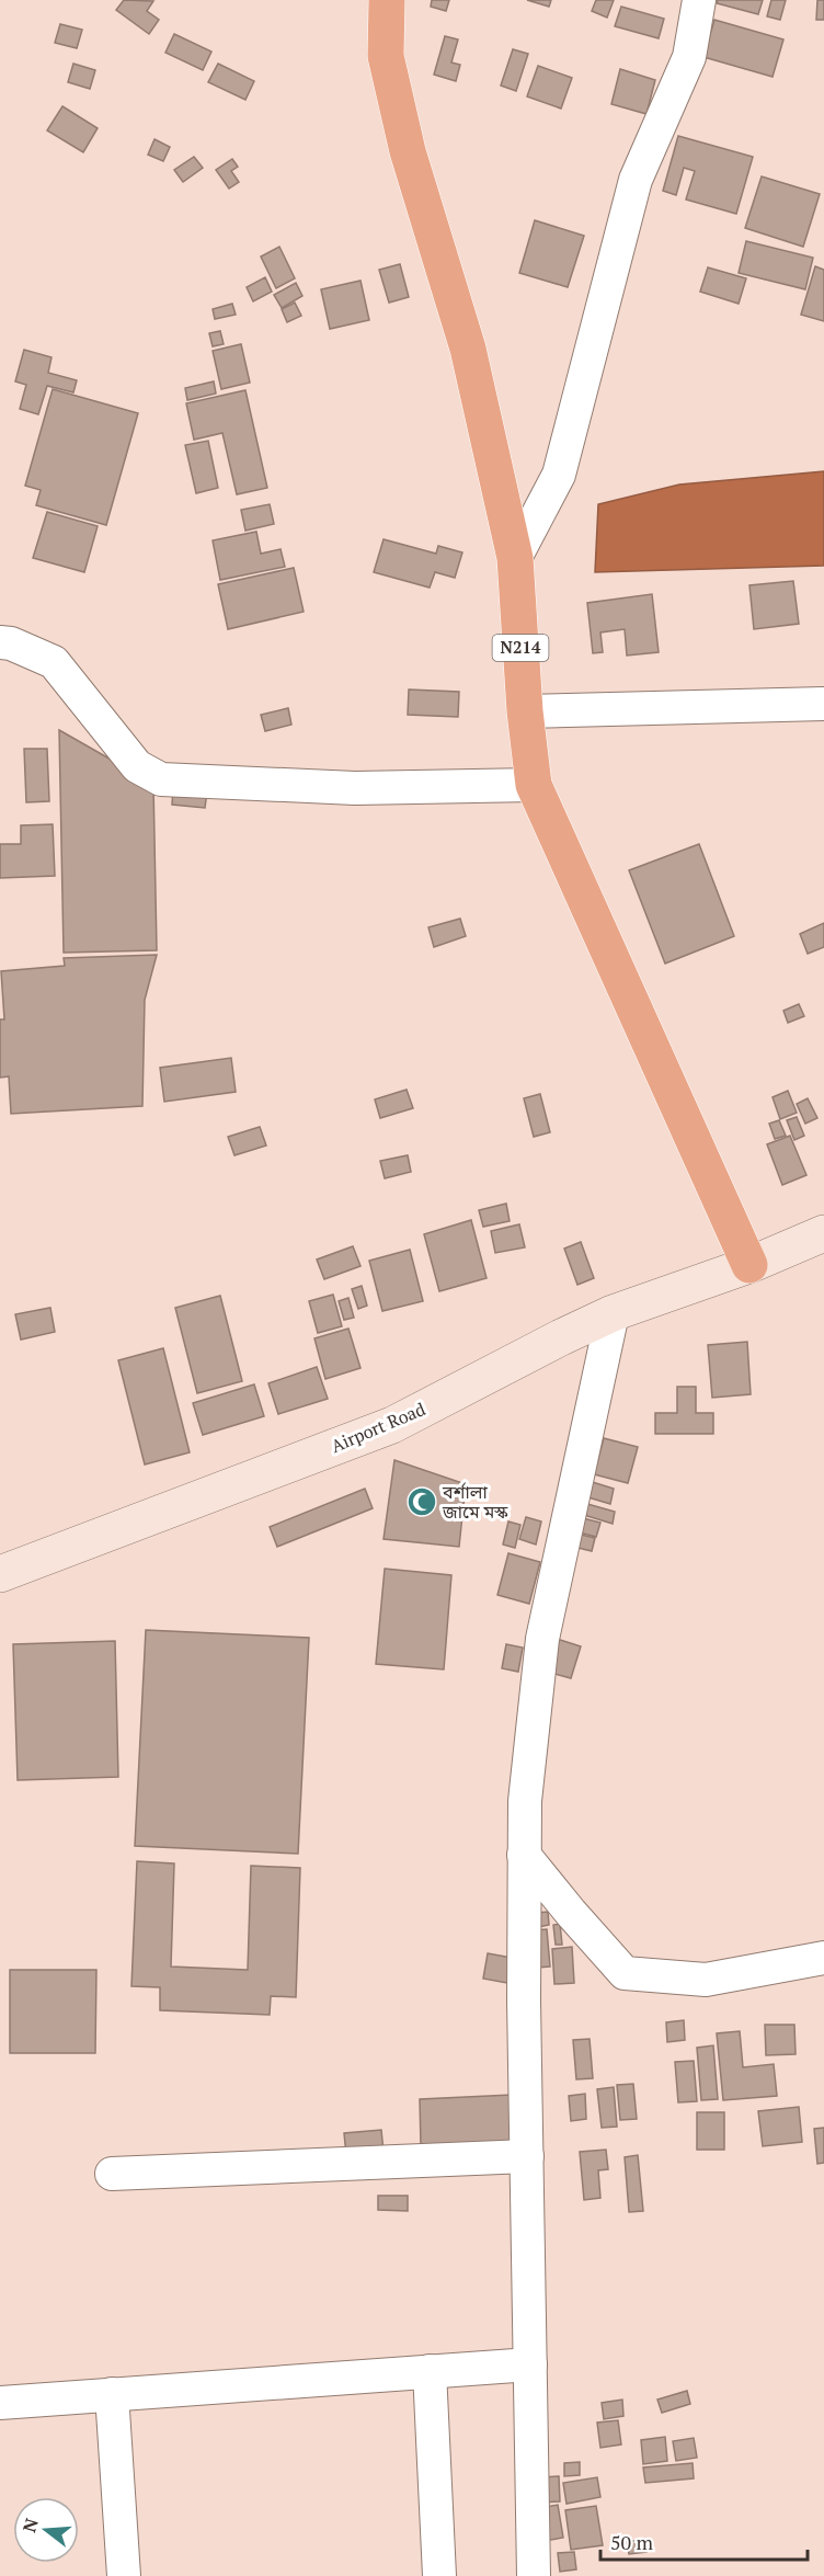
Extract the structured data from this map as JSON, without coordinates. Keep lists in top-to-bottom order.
{
  "streets": {
    "highway": ["N214"],
    "main road": ["Airport Road"]
  },
  "crossings": [
    ["N214", "Airport Road"]
  ],
  "places": {
    "mosque": ["বর্শালা জামে মস্ক"]
  },
  "scale_bar": "50 m",
  "north": "left"
}
